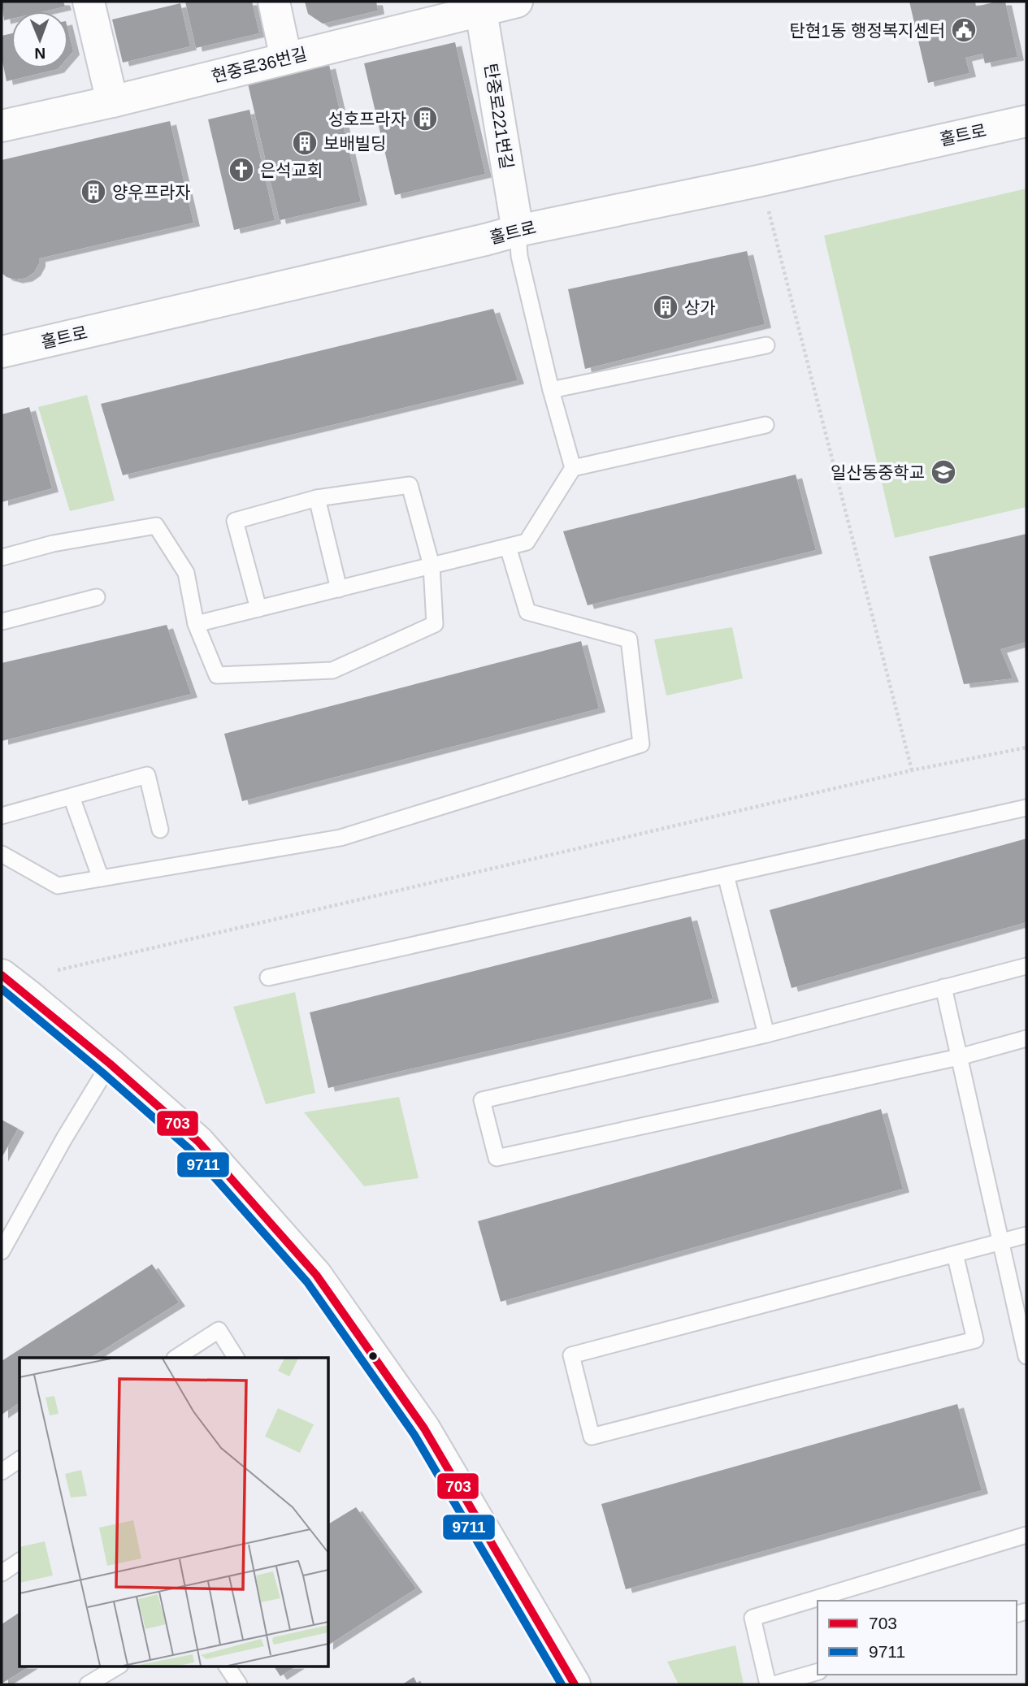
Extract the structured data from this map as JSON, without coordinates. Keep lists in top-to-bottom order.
{
  "streets": {
    "street": ["현중로36번길", "탄중로221번길", "홀트로"]
  },
  "crossings": [
    ["현중로36번길", "탄중로221번길"],
    ["탄중로221번길", "홀트로"]
  ],
  "places": {
    "public building": ["탄현1동 행정복지센터"],
    "building": [
      "성호프라자",
      "보배빌딩",
      "양우프라자",
      "상가"
    ],
    "church": ["은석교회"],
    "school or university": ["일산동중학교"]
  },
  "lines": ["transit line 703", "transit line 9711"],
  "legend": ["703", "9711"],
  "north": "bottom"
}
